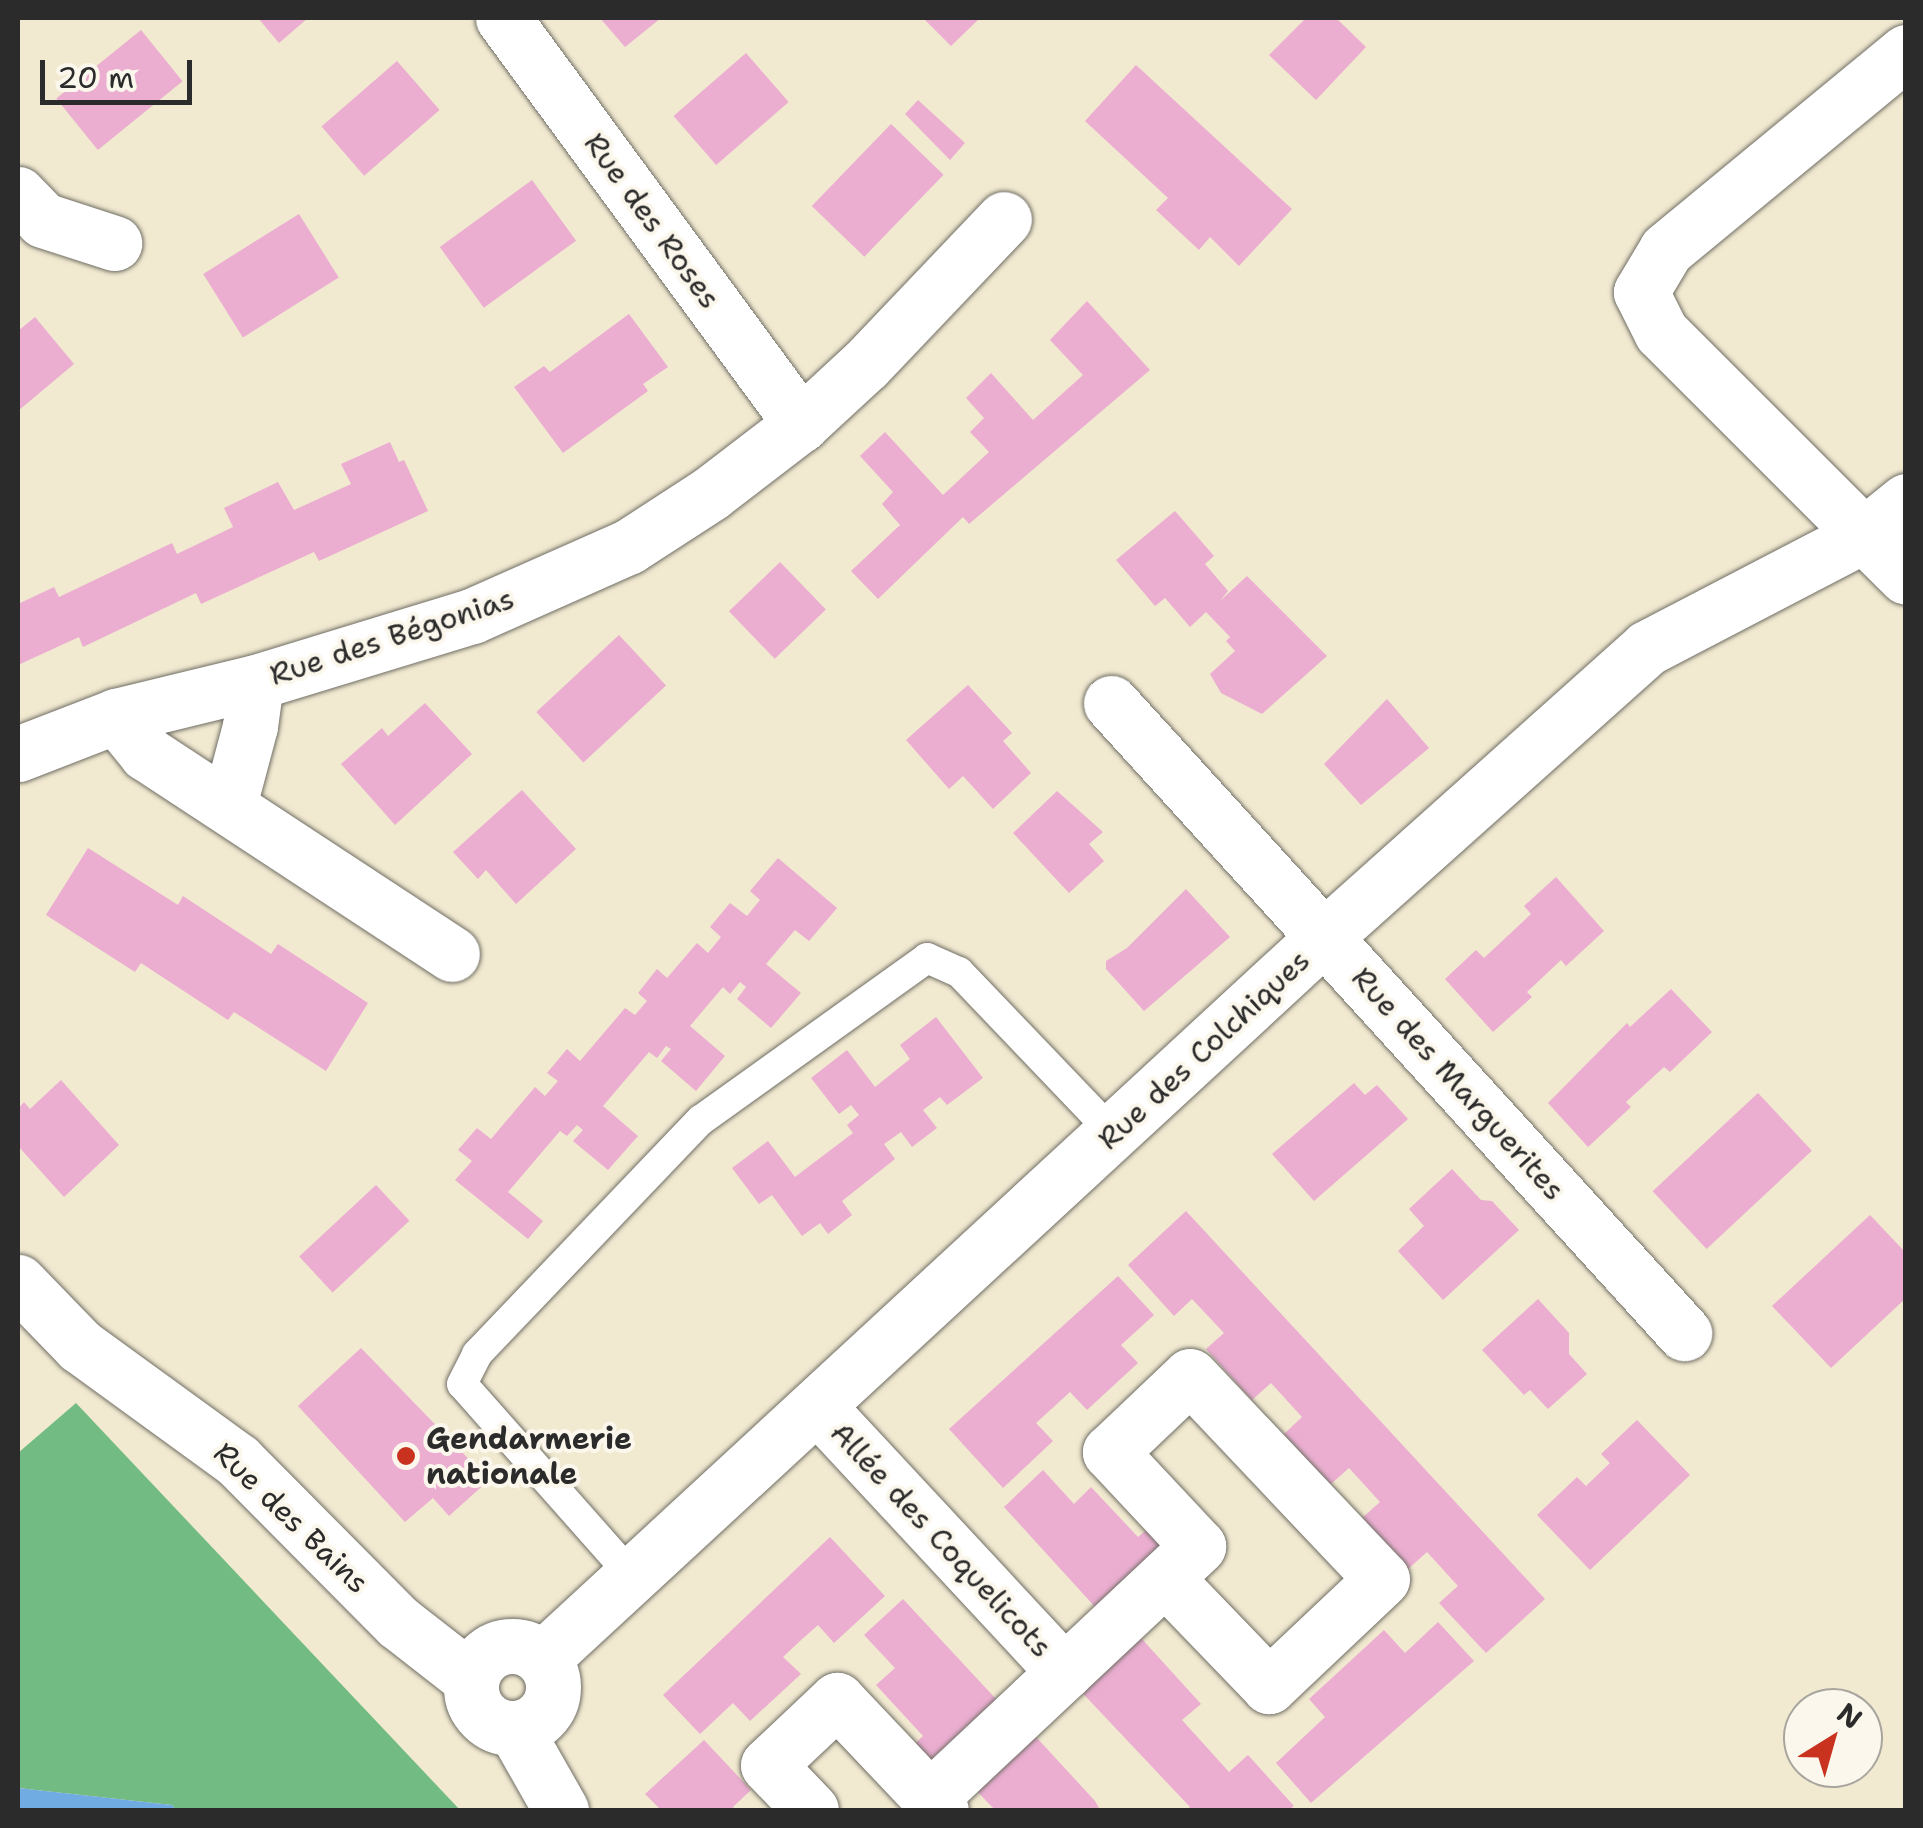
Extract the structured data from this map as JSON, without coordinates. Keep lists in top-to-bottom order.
{
  "streets": {
    "street": [
      "Rue des Roses",
      "Rue des Bégonias",
      "Rue des Colchiques",
      "Rue des Marguerites",
      "Rue des Bains",
      "Allée des Coquelicots"
    ]
  },
  "crossings": [
    ["Rue des Roses", "Rue des Bégonias"],
    ["Rue des Colchiques", "Rue des Marguerites"],
    ["Rue des Colchiques", "Rue des Bains"],
    ["Rue des Colchiques", "Allée des Coquelicots"]
  ],
  "places": ["Gendarmerie nationale"],
  "scale_bar": "20 m",
  "north": "top right"
}
